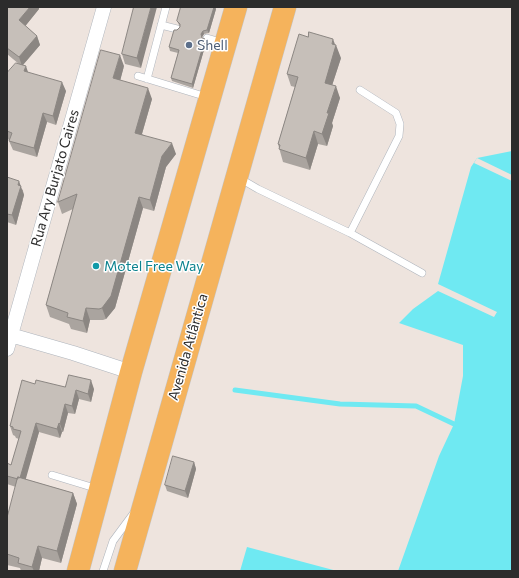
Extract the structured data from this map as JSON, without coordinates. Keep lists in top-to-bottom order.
{
  "streets": {
    "main road": ["Avenida Atlântica"],
    "street": ["Rua Ary Burjato Caires"]
  },
  "places": ["Shell", "Motel Free Way"]
}
